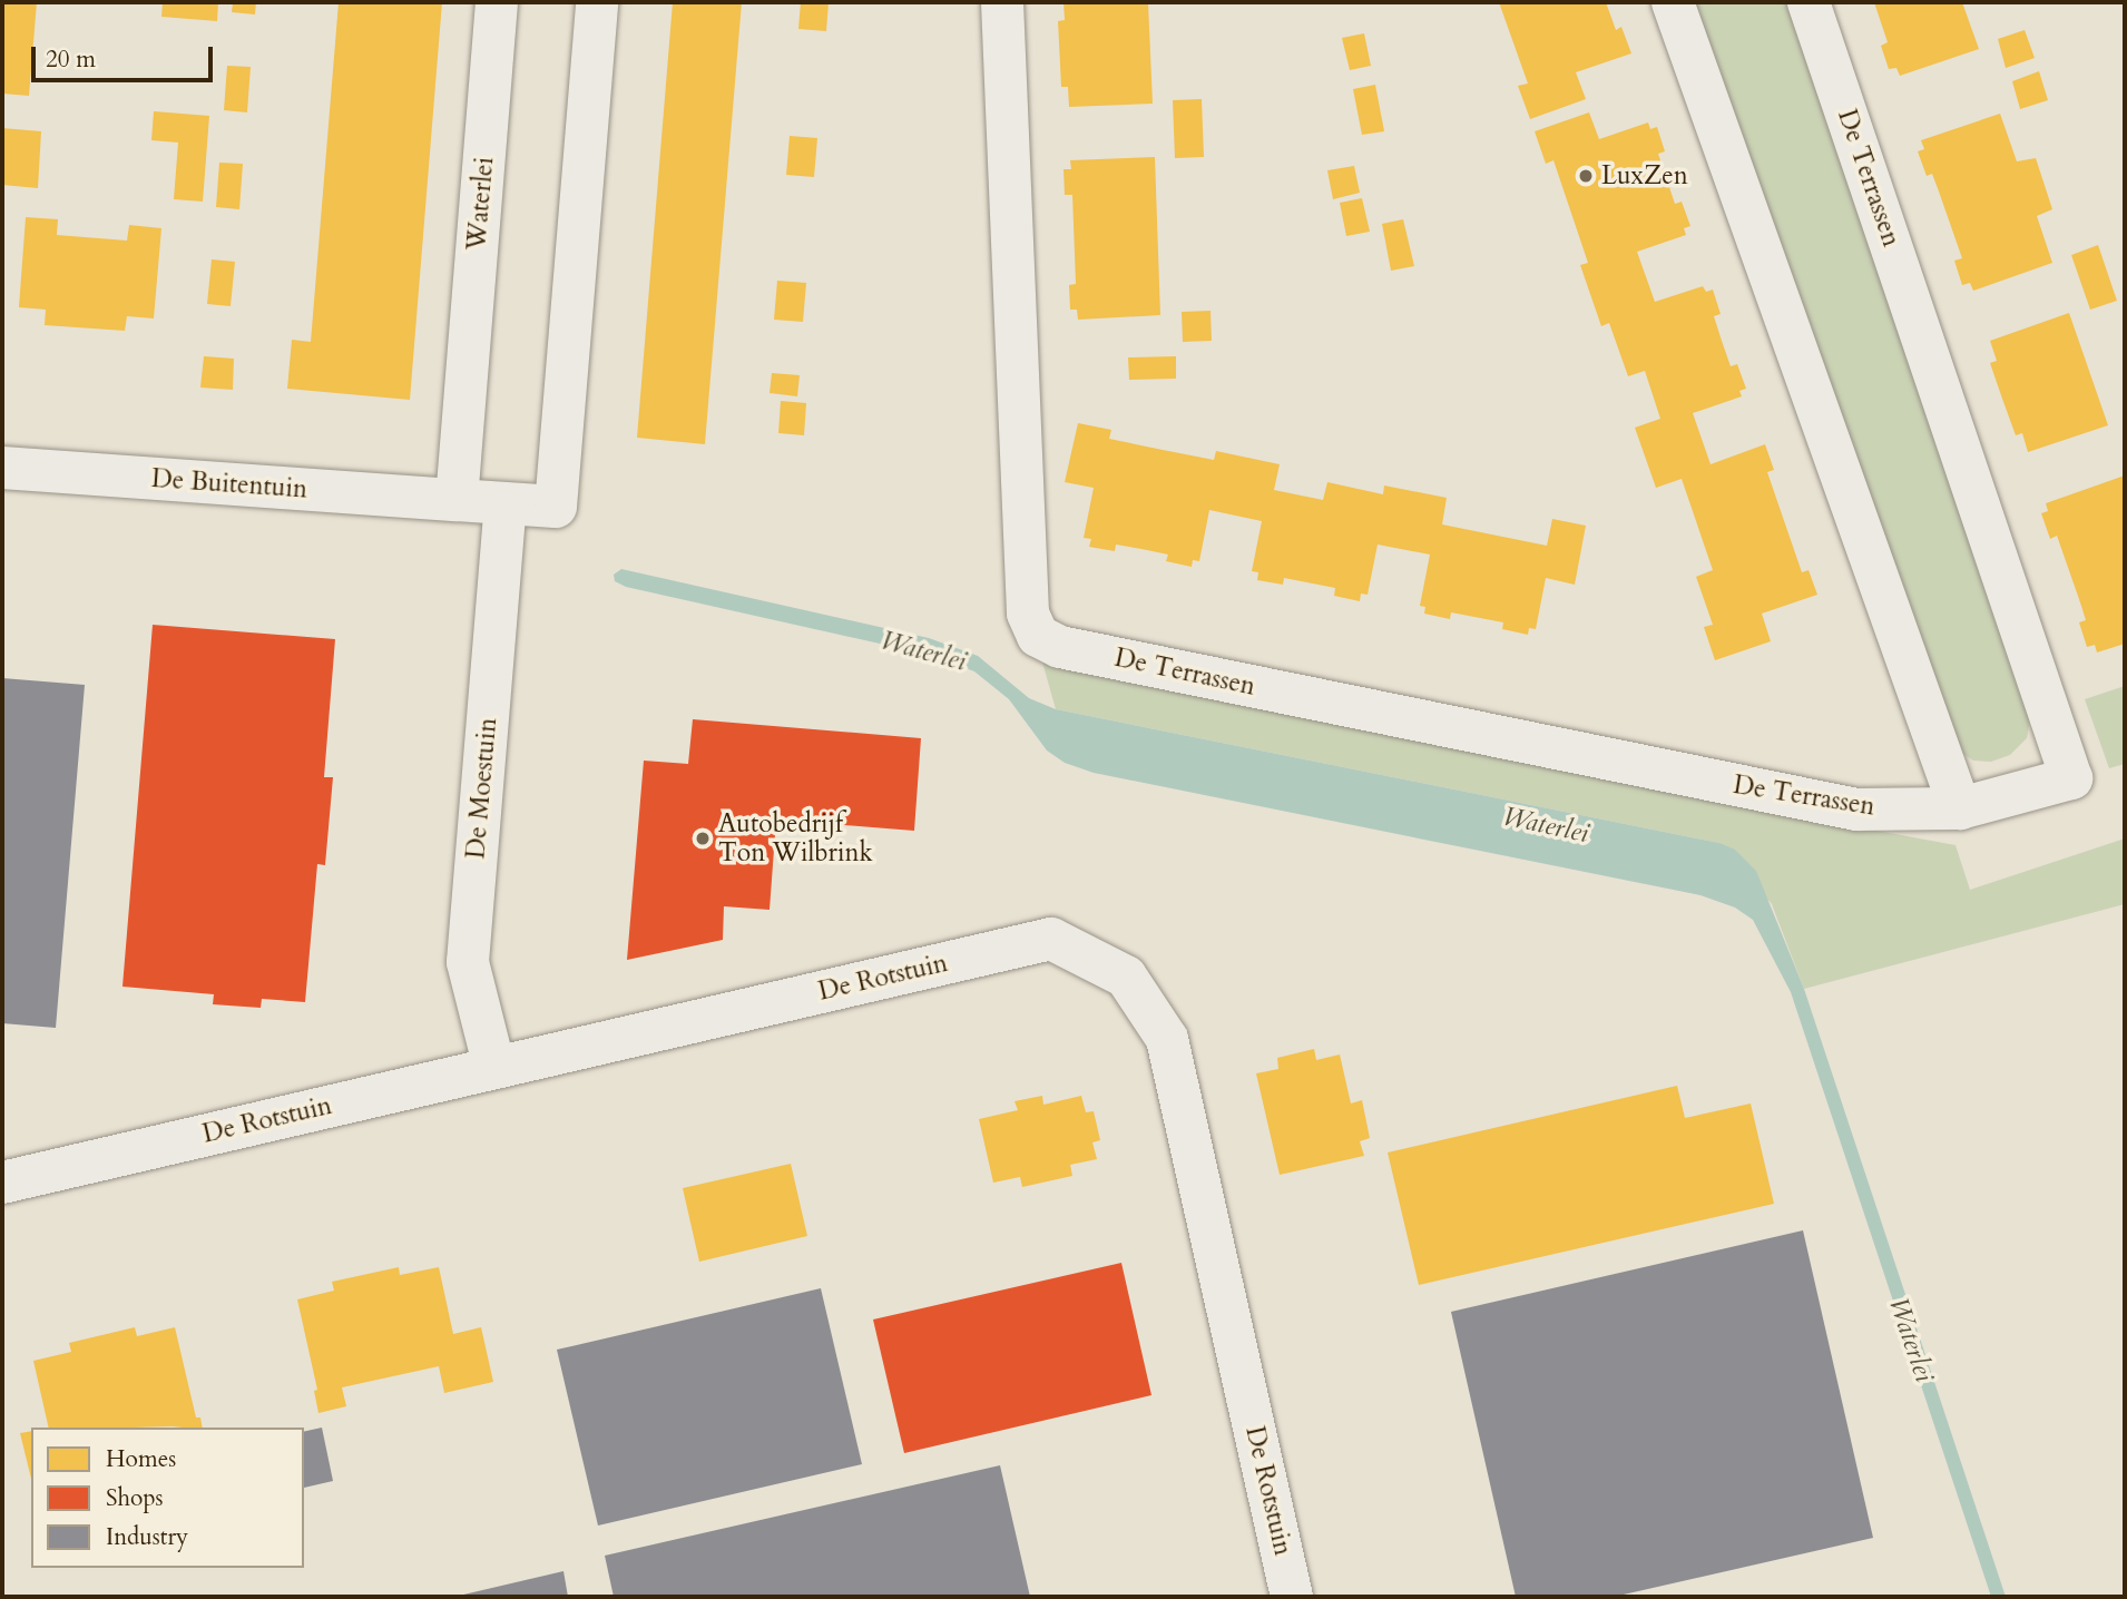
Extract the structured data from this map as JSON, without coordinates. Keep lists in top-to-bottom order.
{
  "streets": {
    "street": [
      "De Terrassen",
      "Waterlei",
      "De Buitentuin",
      "De Moestuin",
      "De Rotstuin"
    ]
  },
  "crossings": [
    ["Waterlei", "De Buitentuin"],
    ["De Moestuin", "De Rotstuin"]
  ],
  "water": ["Waterlei"],
  "places": ["LuxZen", "Autobedrijf Ton Wilbrink"],
  "legend": ["Homes", "Shops", "Industry"],
  "scale_bar": "20 m"
}
